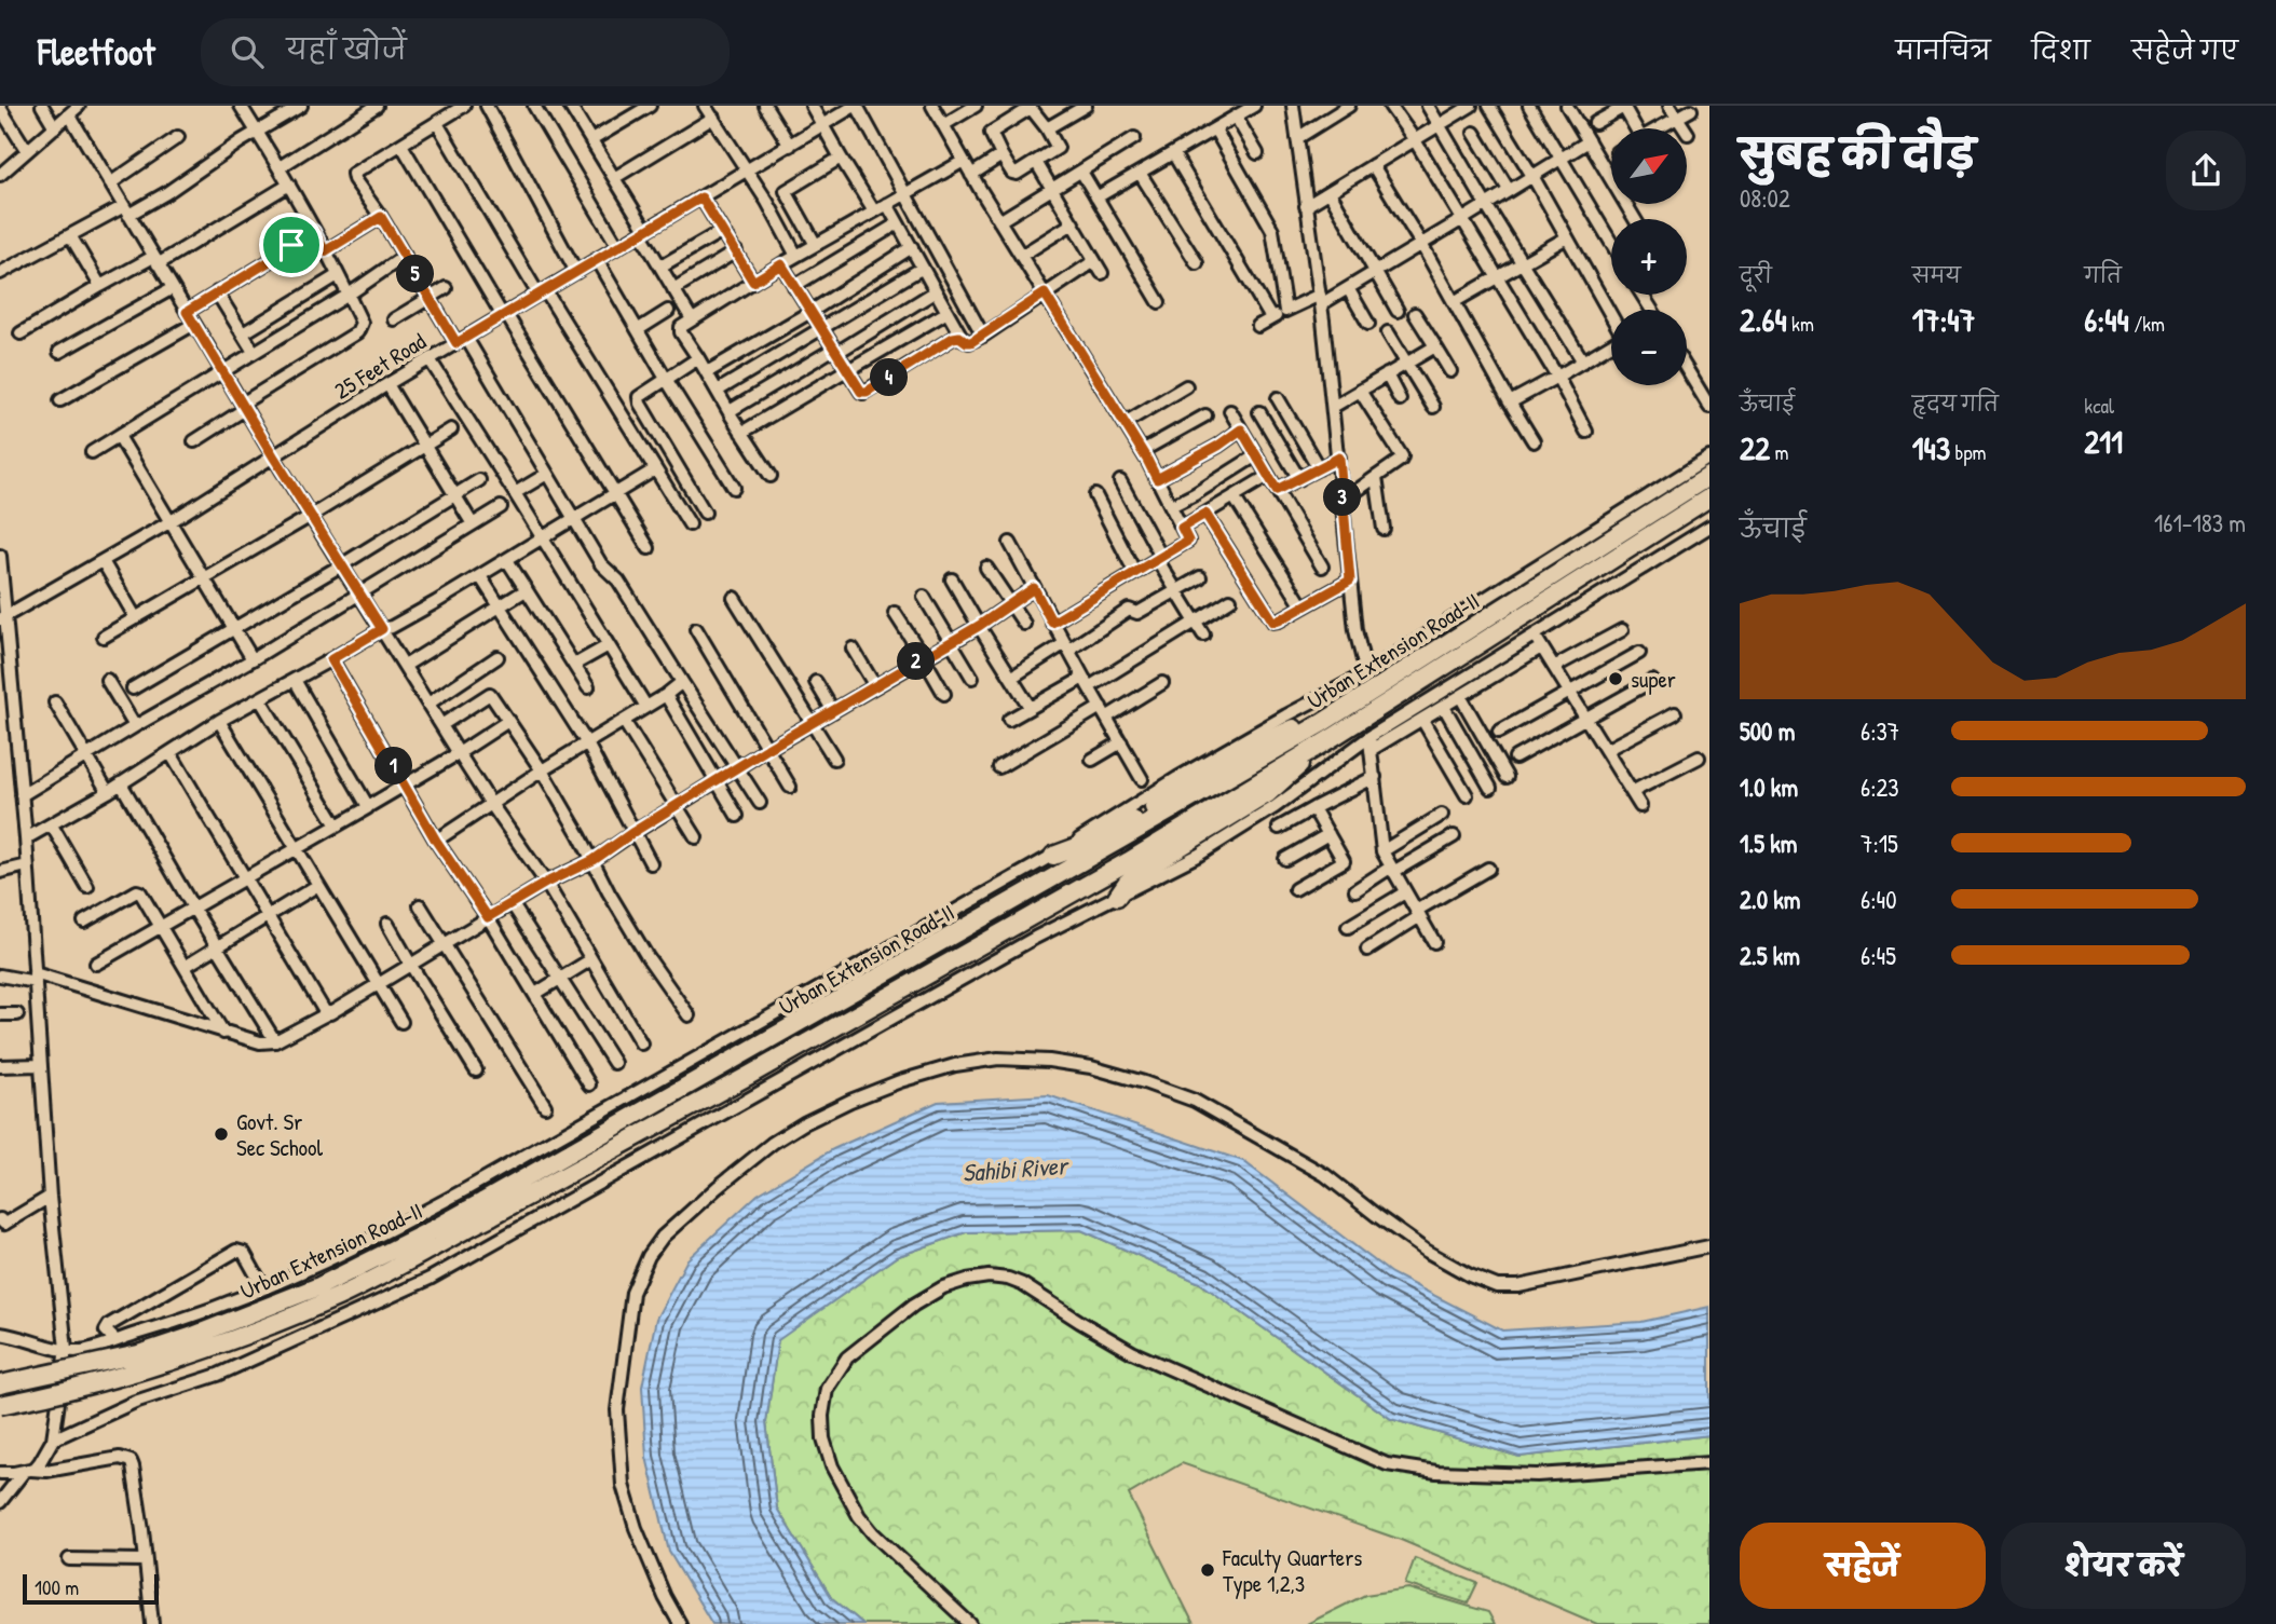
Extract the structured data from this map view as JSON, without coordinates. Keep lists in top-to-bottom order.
{
  "streets": {
    "highway": ["Urban Extension Road-II"],
    "street": ["25 Feet Road"]
  },
  "water": ["Sahibi River"],
  "places": ["super", "Govt. Sr Sec School", "Faculty Quarters Type 1,2,3"],
  "scale_bar": "100 m",
  "north": "top right",
  "page": {
    "header": "Fleetfoot",
    "search": "यहाँ खोजें",
    "nav": ["मानचित्र", "दिशा", "सहेजे गए"],
    "heading": ["सुबह की दौड़", "08:02"],
    "map_buttons": ["+", "−"],
    "stats": [
      ["दूरी", "2.64 km"],
      ["समय", "17:47"],
      ["गति", "6:44 /km"],
      ["ऊँचाई", "22 m"],
      ["हृदय गति", "143 bpm"],
      ["kcal", "211"]
    ],
    "pins": [
      "5",
      "4",
      "3",
      "2",
      "1"
    ],
    "chart": ["ऊँचाई", "161–183 m"],
    "list": [
      {
        "name": "500 m",
        "note": "6:37"
      },
      {
        "name": "1.0 km",
        "note": "6:23"
      },
      {
        "name": "1.5 km",
        "note": "7:15"
      },
      {
        "name": "2.0 km",
        "note": "6:40"
      },
      {
        "name": "2.5 km",
        "note": "6:45"
      }
    ],
    "buttons": ["सहेजें", "शेयर करें"],
    "scale": "100 m"
  }
}
